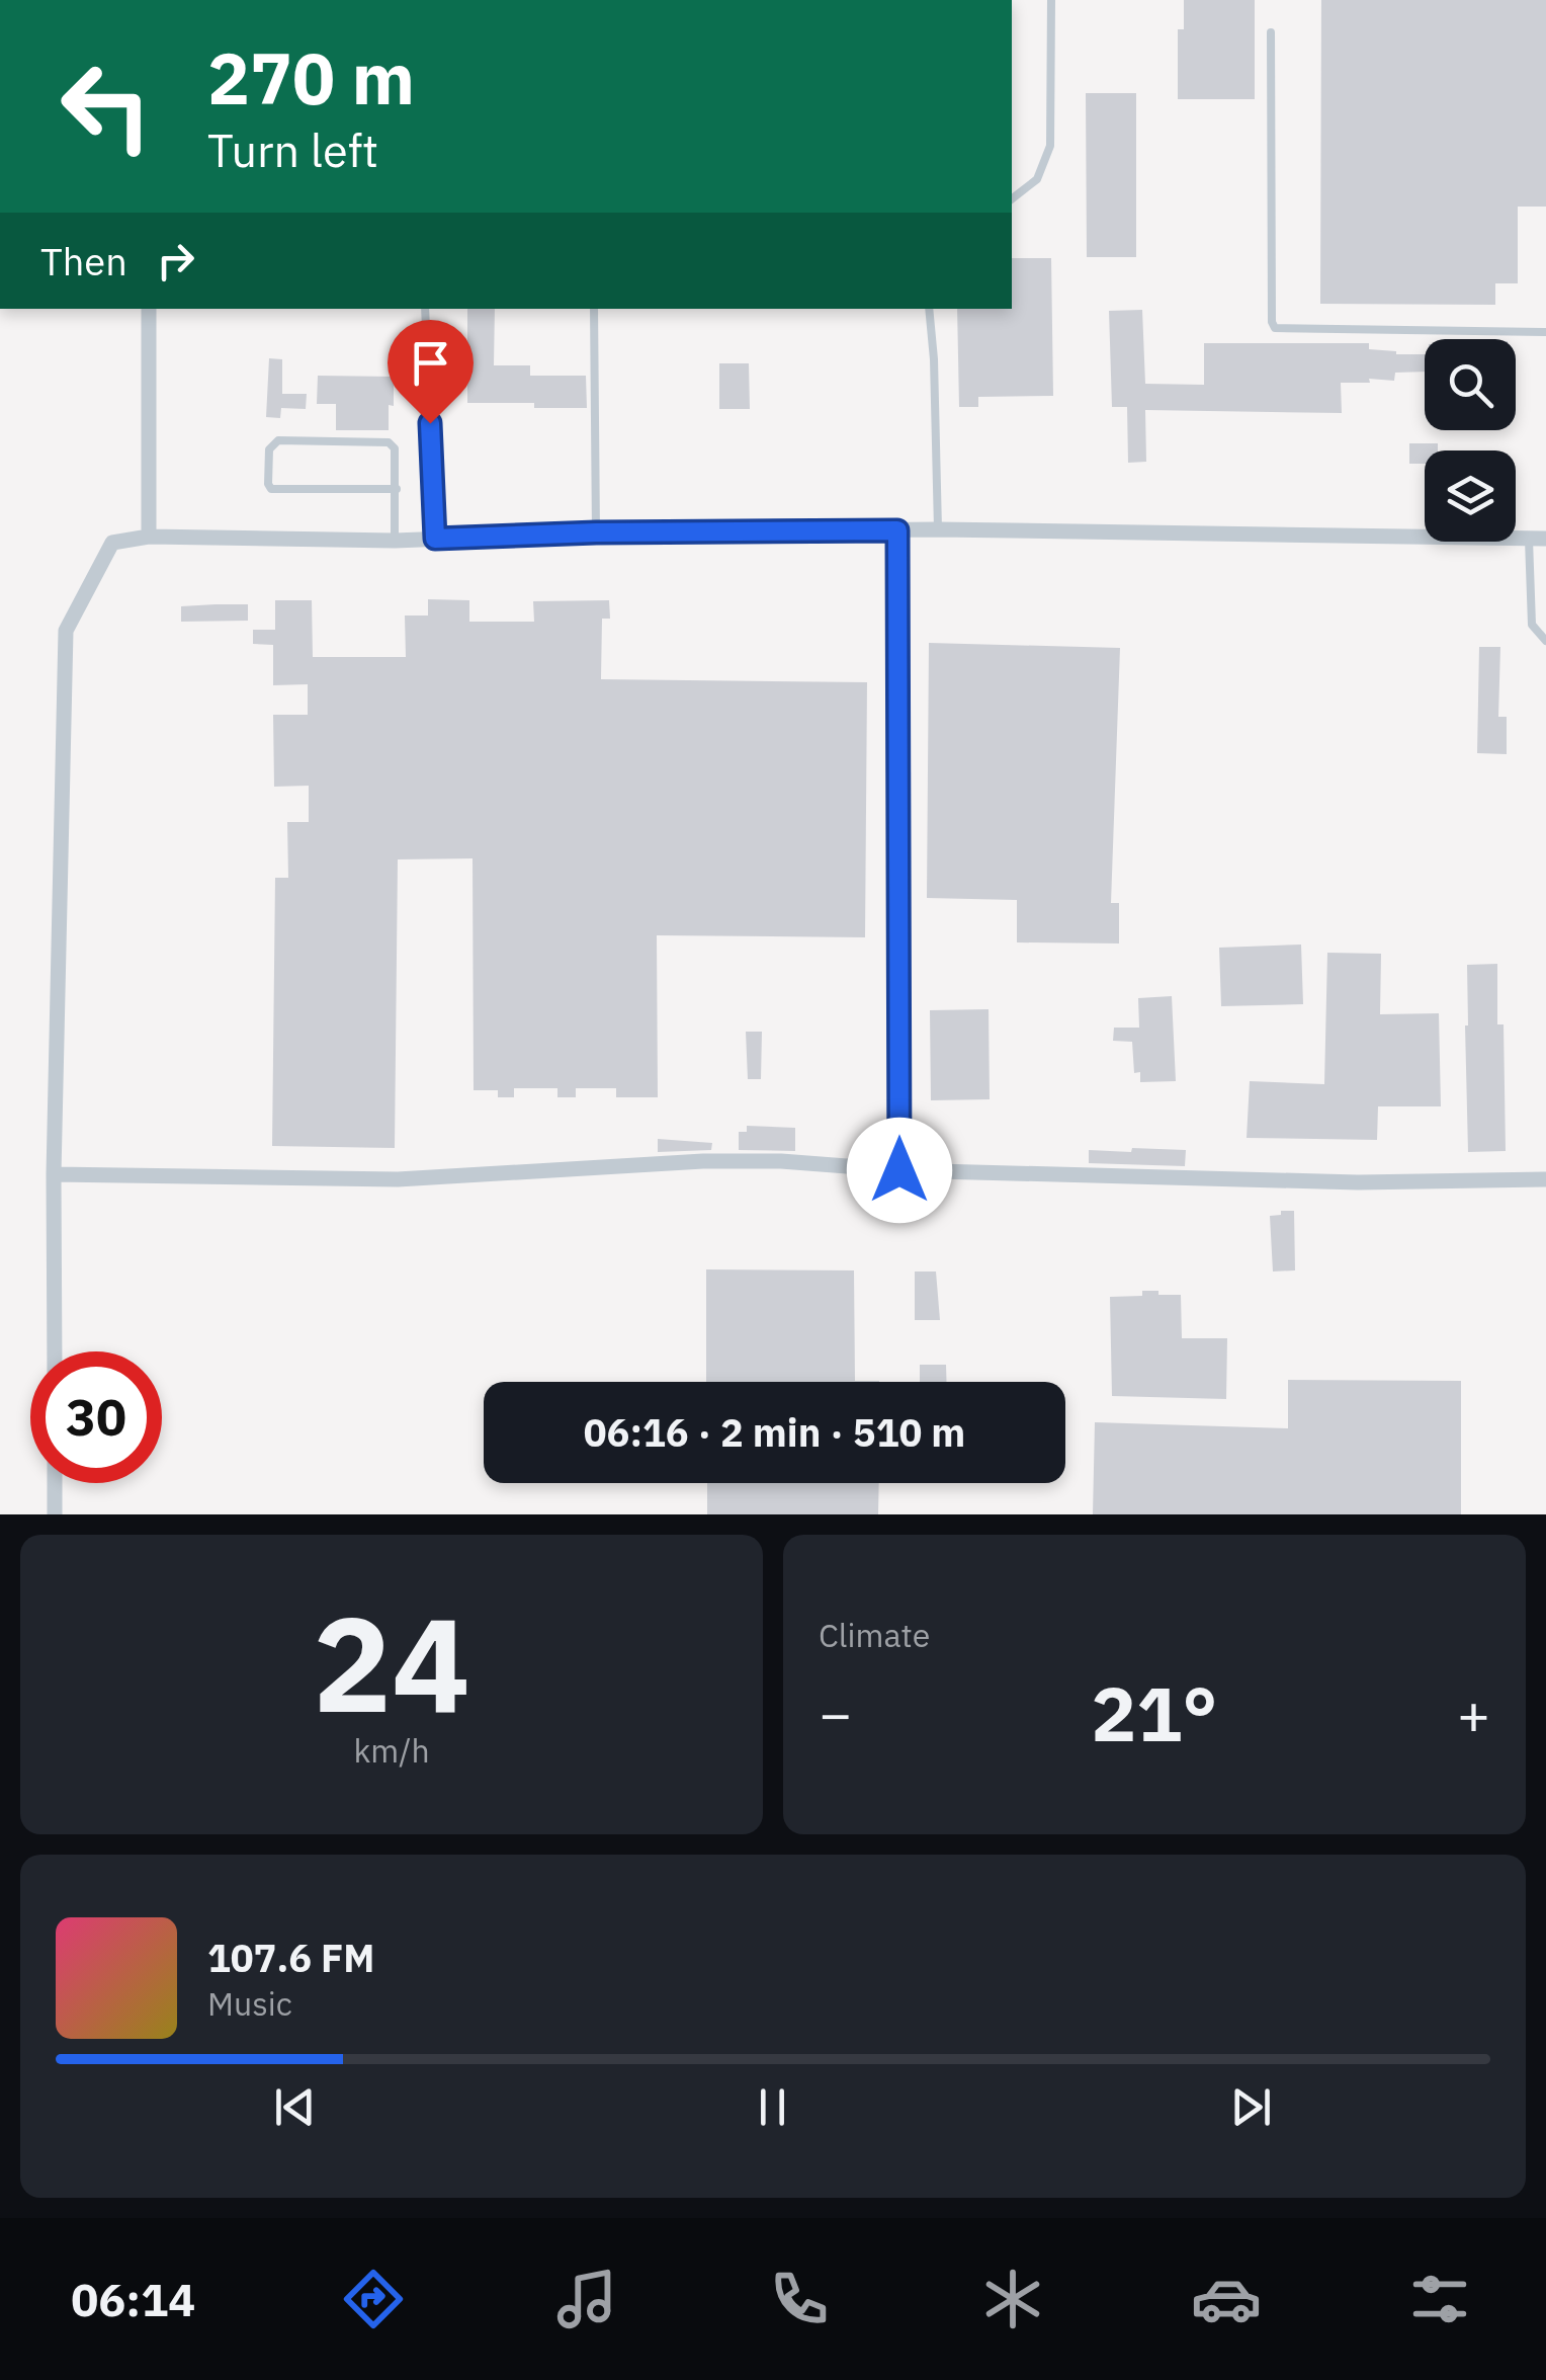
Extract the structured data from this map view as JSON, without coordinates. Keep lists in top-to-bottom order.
{
  "page": {
    "turn": ["270 m", "Turn left"],
    "then": "Then",
    "limit": "30",
    "trip": "06:16 · 2 min · 510 m",
    "tile": [
      ["24", "km/h"],
      "Climate"
    ],
    "heat": ["−", "21°", "+"],
    "song": ["107.6 FM", "Music"],
    "tabs": "06:14"
  }
}
